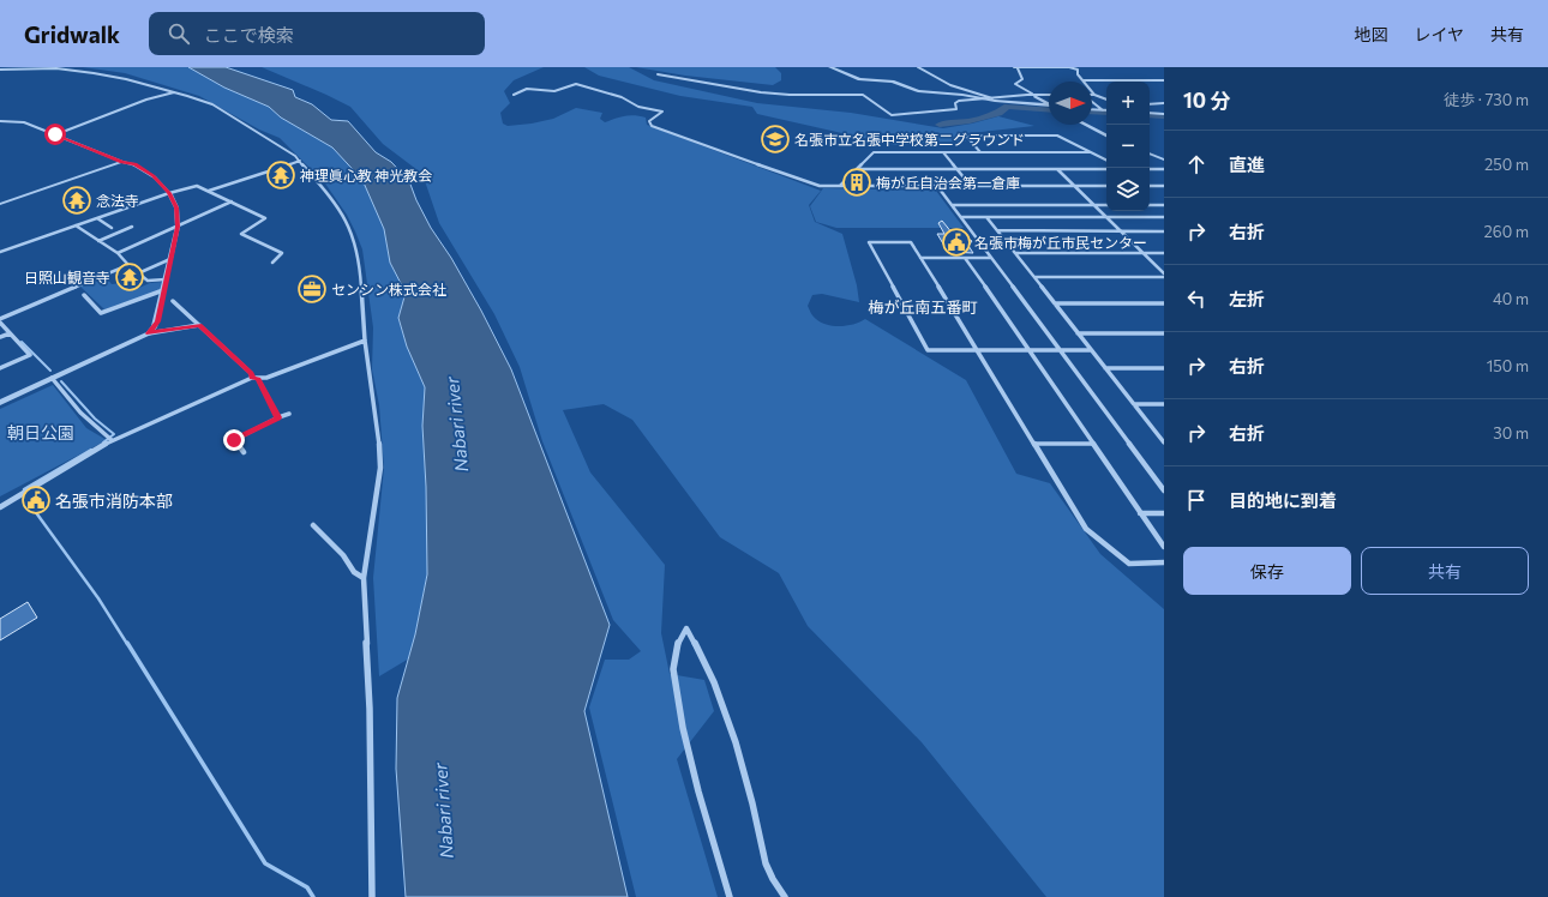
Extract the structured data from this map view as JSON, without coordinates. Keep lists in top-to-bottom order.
{
  "districts": ["梅が丘南五番町"],
  "water": ["Nabari river"],
  "parks": ["朝日公園"],
  "places": {
    "school or university": ["名張市立名張中学校第二グラウンド"],
    "temple": ["神理眞心教 神光教会", "念法寺", "日照山観音寺"],
    "building": ["梅が丘自治会第一倉庫"],
    "public building": ["名張市梅が丘市民センター", "名張市消防本部"],
    "office": ["センシン株式会社"]
  },
  "north": "right",
  "page": {
    "header": "Gridwalk",
    "search": "ここで検索",
    "nav": ["地図", "レイヤ", "共有"],
    "heading": ["10 分", "徒歩 · 730 m"],
    "map_buttons": ["+", "−"],
    "list": [
      ["直進", "250 m"],
      ["右折", "260 m"],
      ["左折", "40 m"],
      ["右折", "150 m"],
      ["右折", "30 m"],
      "目的地に到着"
    ],
    "buttons": ["保存", "共有"]
  }
}
